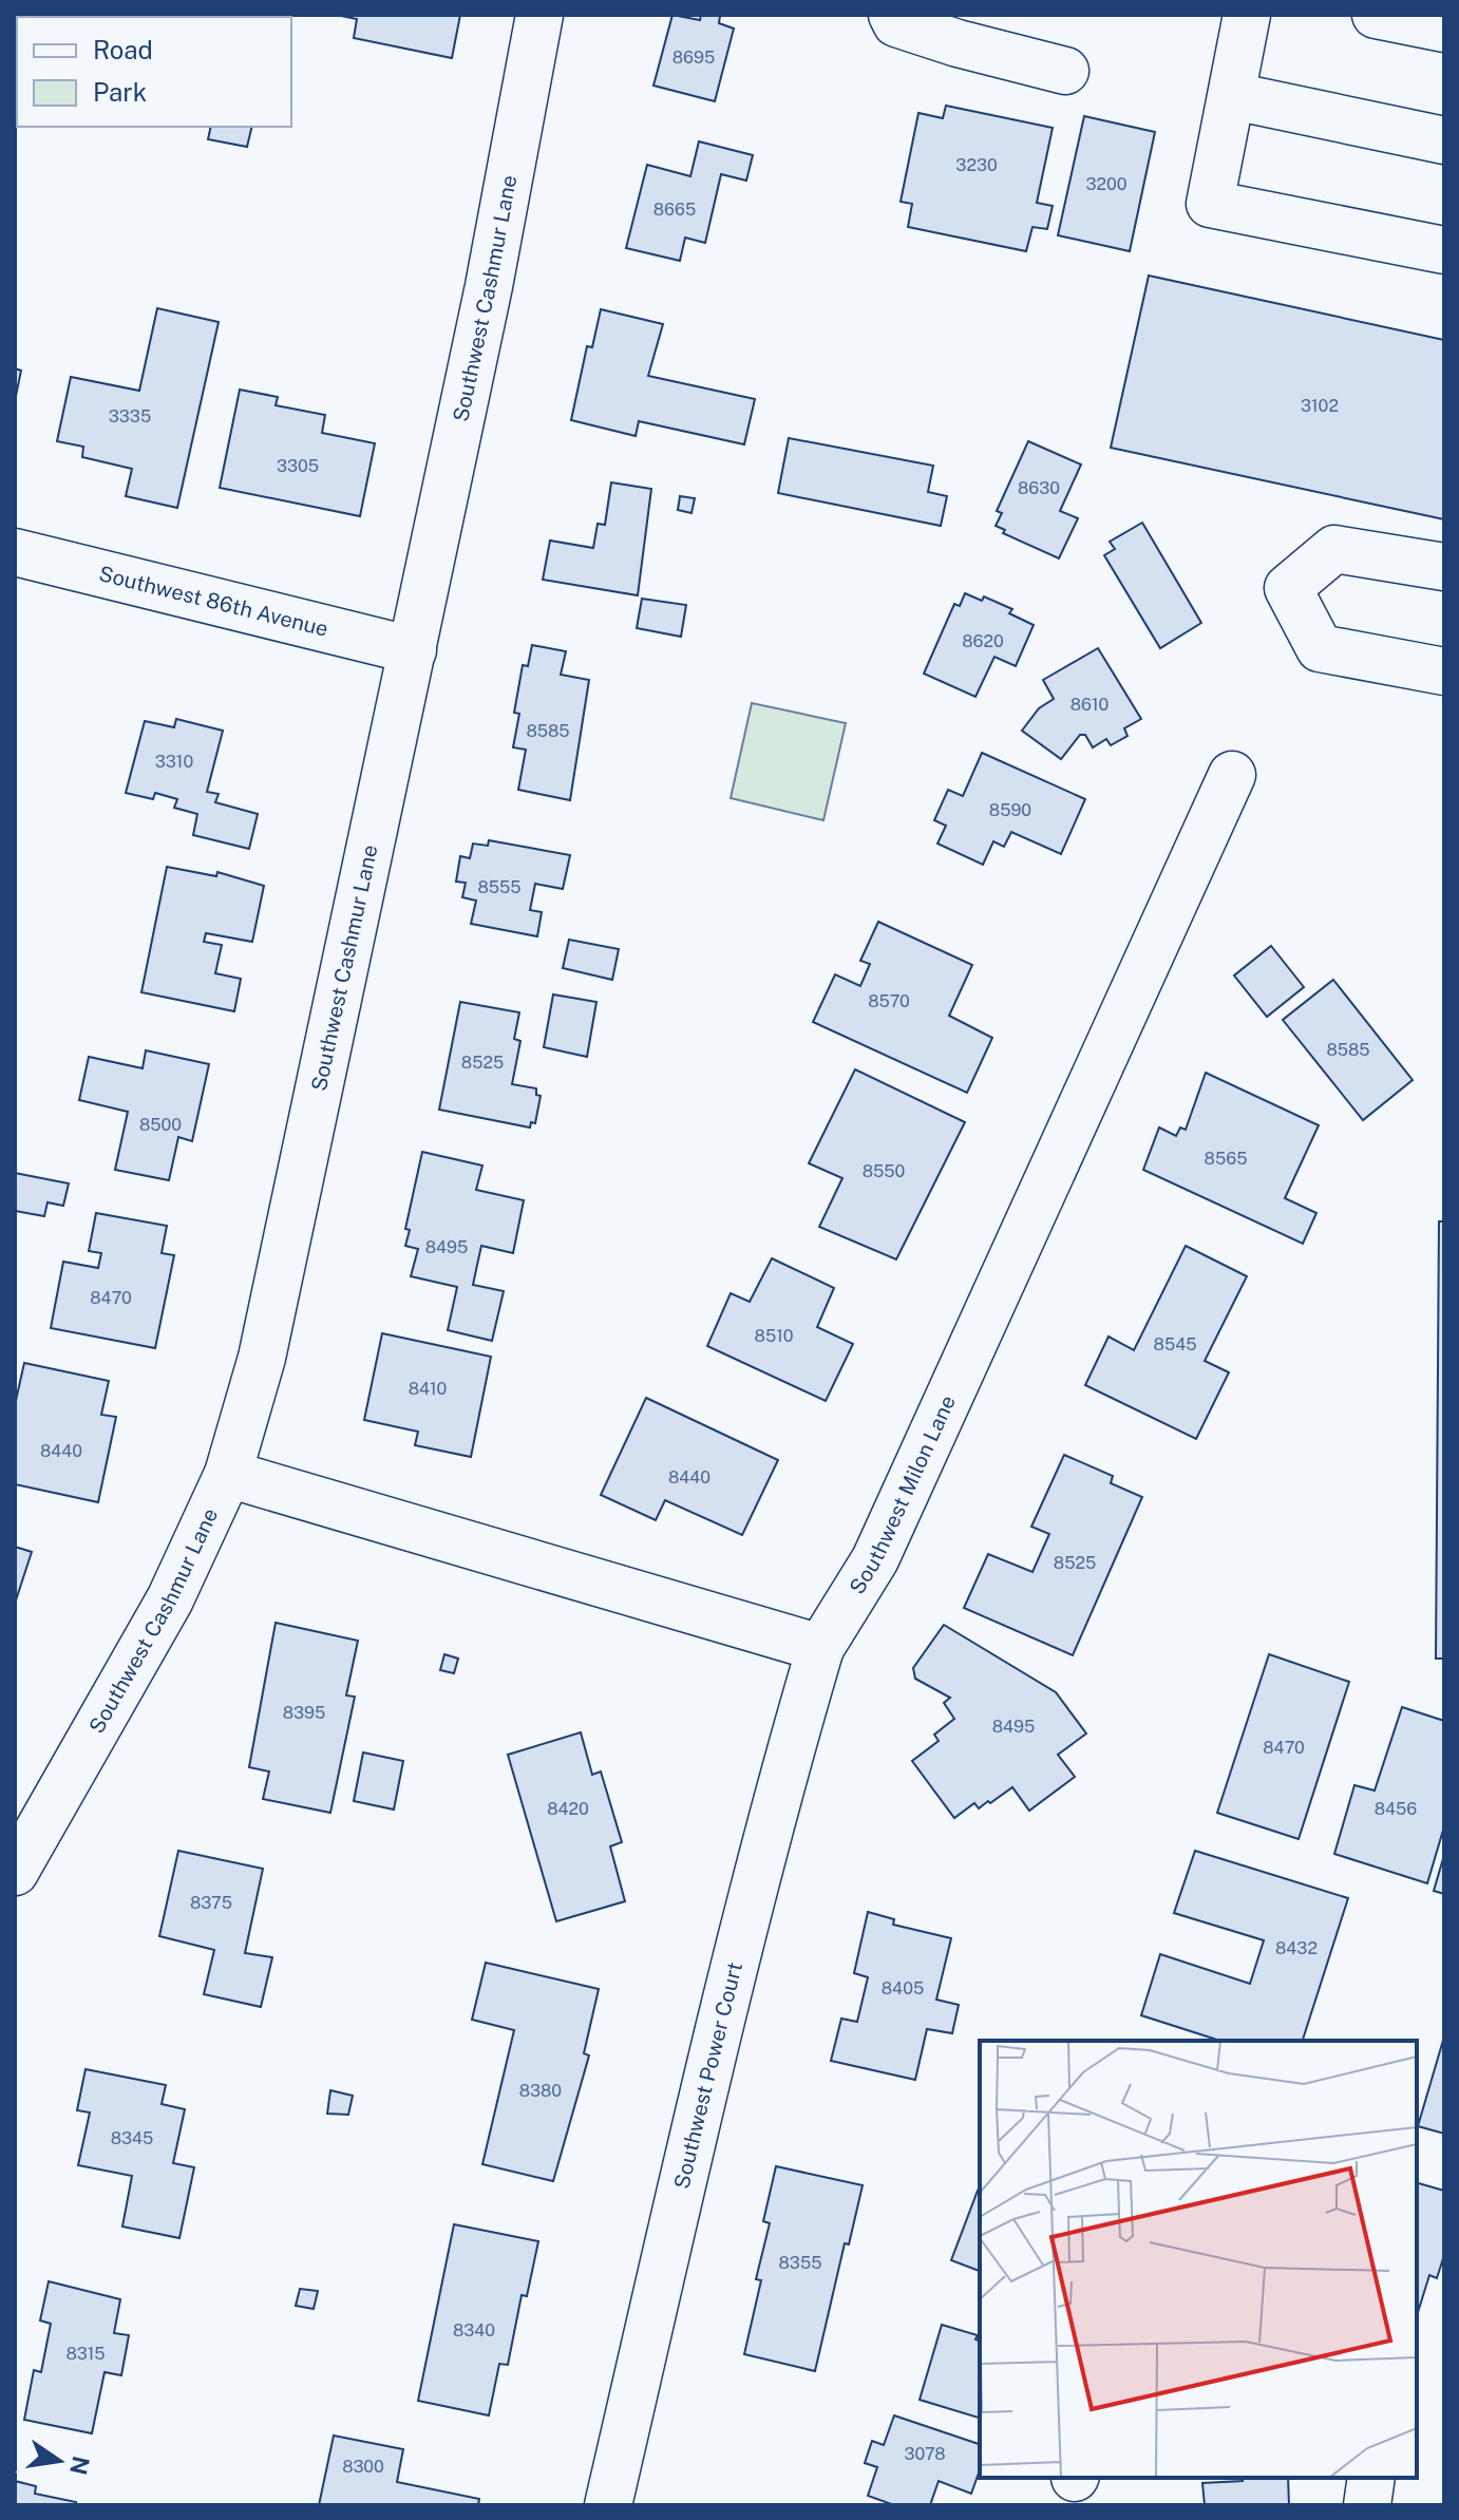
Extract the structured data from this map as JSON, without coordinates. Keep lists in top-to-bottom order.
{
  "streets": {
    "street": [
      "Southwest Cashmur Lane",
      "Southwest 86th Avenue",
      "Southwest Milon Lane",
      "Southwest Power Court"
    ]
  },
  "crossings": [
    ["Southwest Cashmur Lane", "Southwest 86th Avenue"],
    ["Southwest Milon Lane", "Southwest Power Court"]
  ],
  "house_numbers": [
    "8695",
    "3230",
    "3200",
    "8665",
    "3102",
    "3335",
    "3305",
    "8630",
    "8620",
    "8610",
    "8585",
    "3310",
    "8590",
    "8555",
    "8570",
    "8585",
    "8525",
    "8500",
    "8565",
    "8550",
    "8495",
    "8470",
    "8510",
    "8545",
    "8410",
    "8440",
    "8440",
    "8525",
    "8395",
    "8495",
    "8470",
    "8420",
    "8456",
    "8375",
    "8432",
    "8405",
    "8380",
    "8345",
    "8355",
    "8340",
    "8315",
    "3078",
    "8300"
  ],
  "legend": ["Road", "Park"],
  "north": "right"
}
